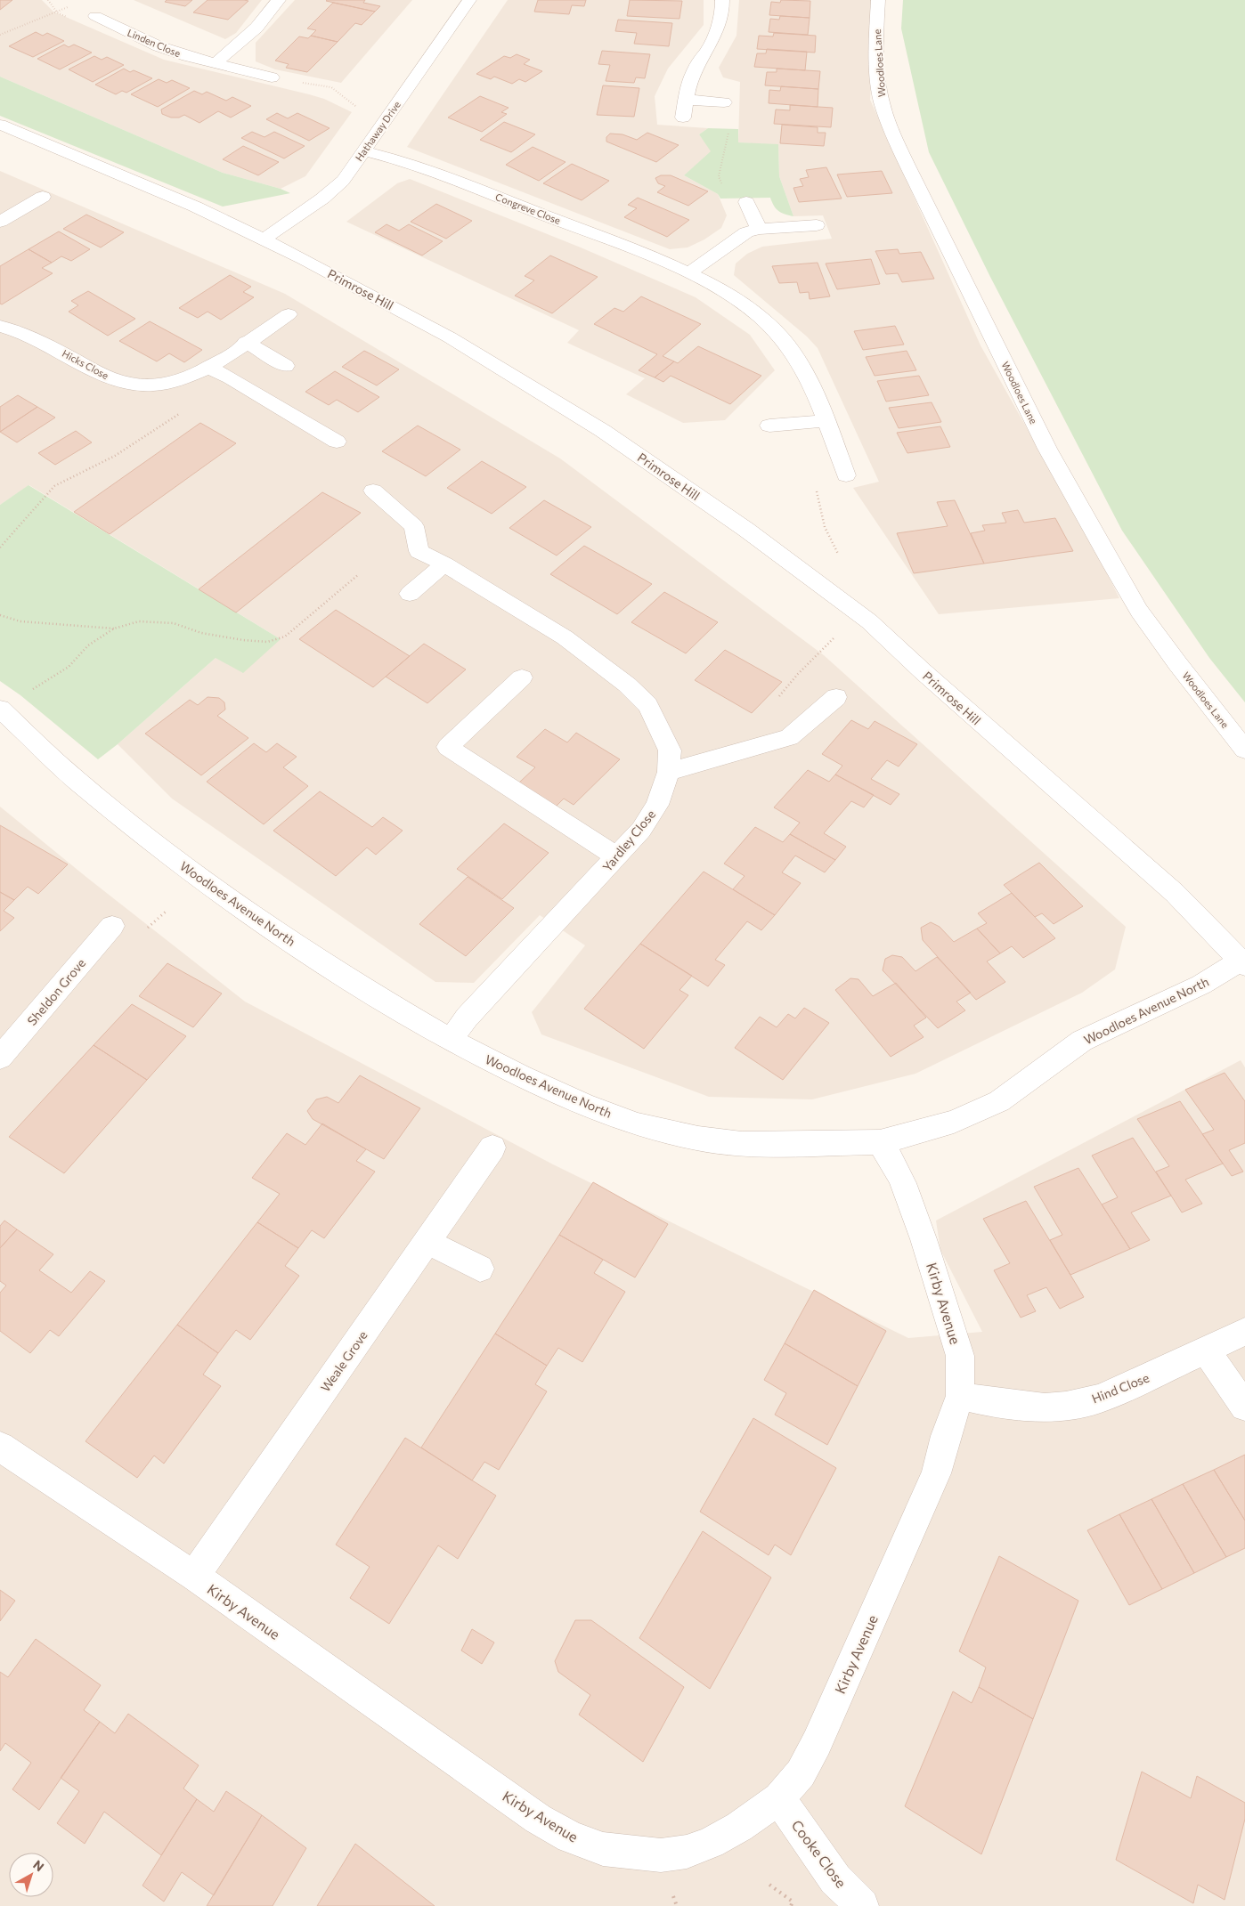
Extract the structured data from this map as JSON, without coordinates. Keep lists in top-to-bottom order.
{
  "streets": {
    "street": [
      "Linden Close",
      "Woodloes Lane",
      "Hathaway Drive",
      "Congreve Close",
      "Primrose Hill",
      "Hicks Close",
      "Yardley Close",
      "Woodloes Avenue North",
      "Sheldon Grove",
      "Kirby Avenue",
      "Weale Grove",
      "Hind Close",
      "Cooke Close"
    ]
  },
  "crossings": [
    ["Hathaway Drive", "Congreve Close"],
    ["Hathaway Drive", "Primrose Hill"],
    ["Primrose Hill", "Woodloes Avenue North"],
    ["Yardley Close", "Woodloes Avenue North"],
    ["Woodloes Avenue North", "Kirby Avenue"],
    ["Kirby Avenue", "Weale Grove"],
    ["Kirby Avenue", "Hind Close"],
    ["Kirby Avenue", "Cooke Close"]
  ],
  "north": "top right"
}
